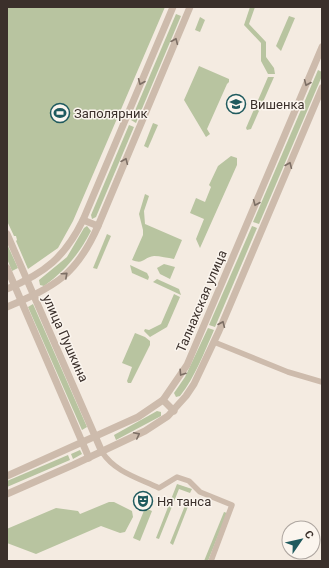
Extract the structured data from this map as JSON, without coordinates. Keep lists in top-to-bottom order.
{
  "streets": {
    "street": ["Талнахская улица", "улица Пушкина"]
  },
  "crossings": [
    ["Талнахская улица", "улица Пушкина"]
  ],
  "places": {
    "school or university": ["Вишенка"],
    "sports": ["Заполярник"],
    "theatre": ["Ня танса"]
  },
  "north": "top right"
}
